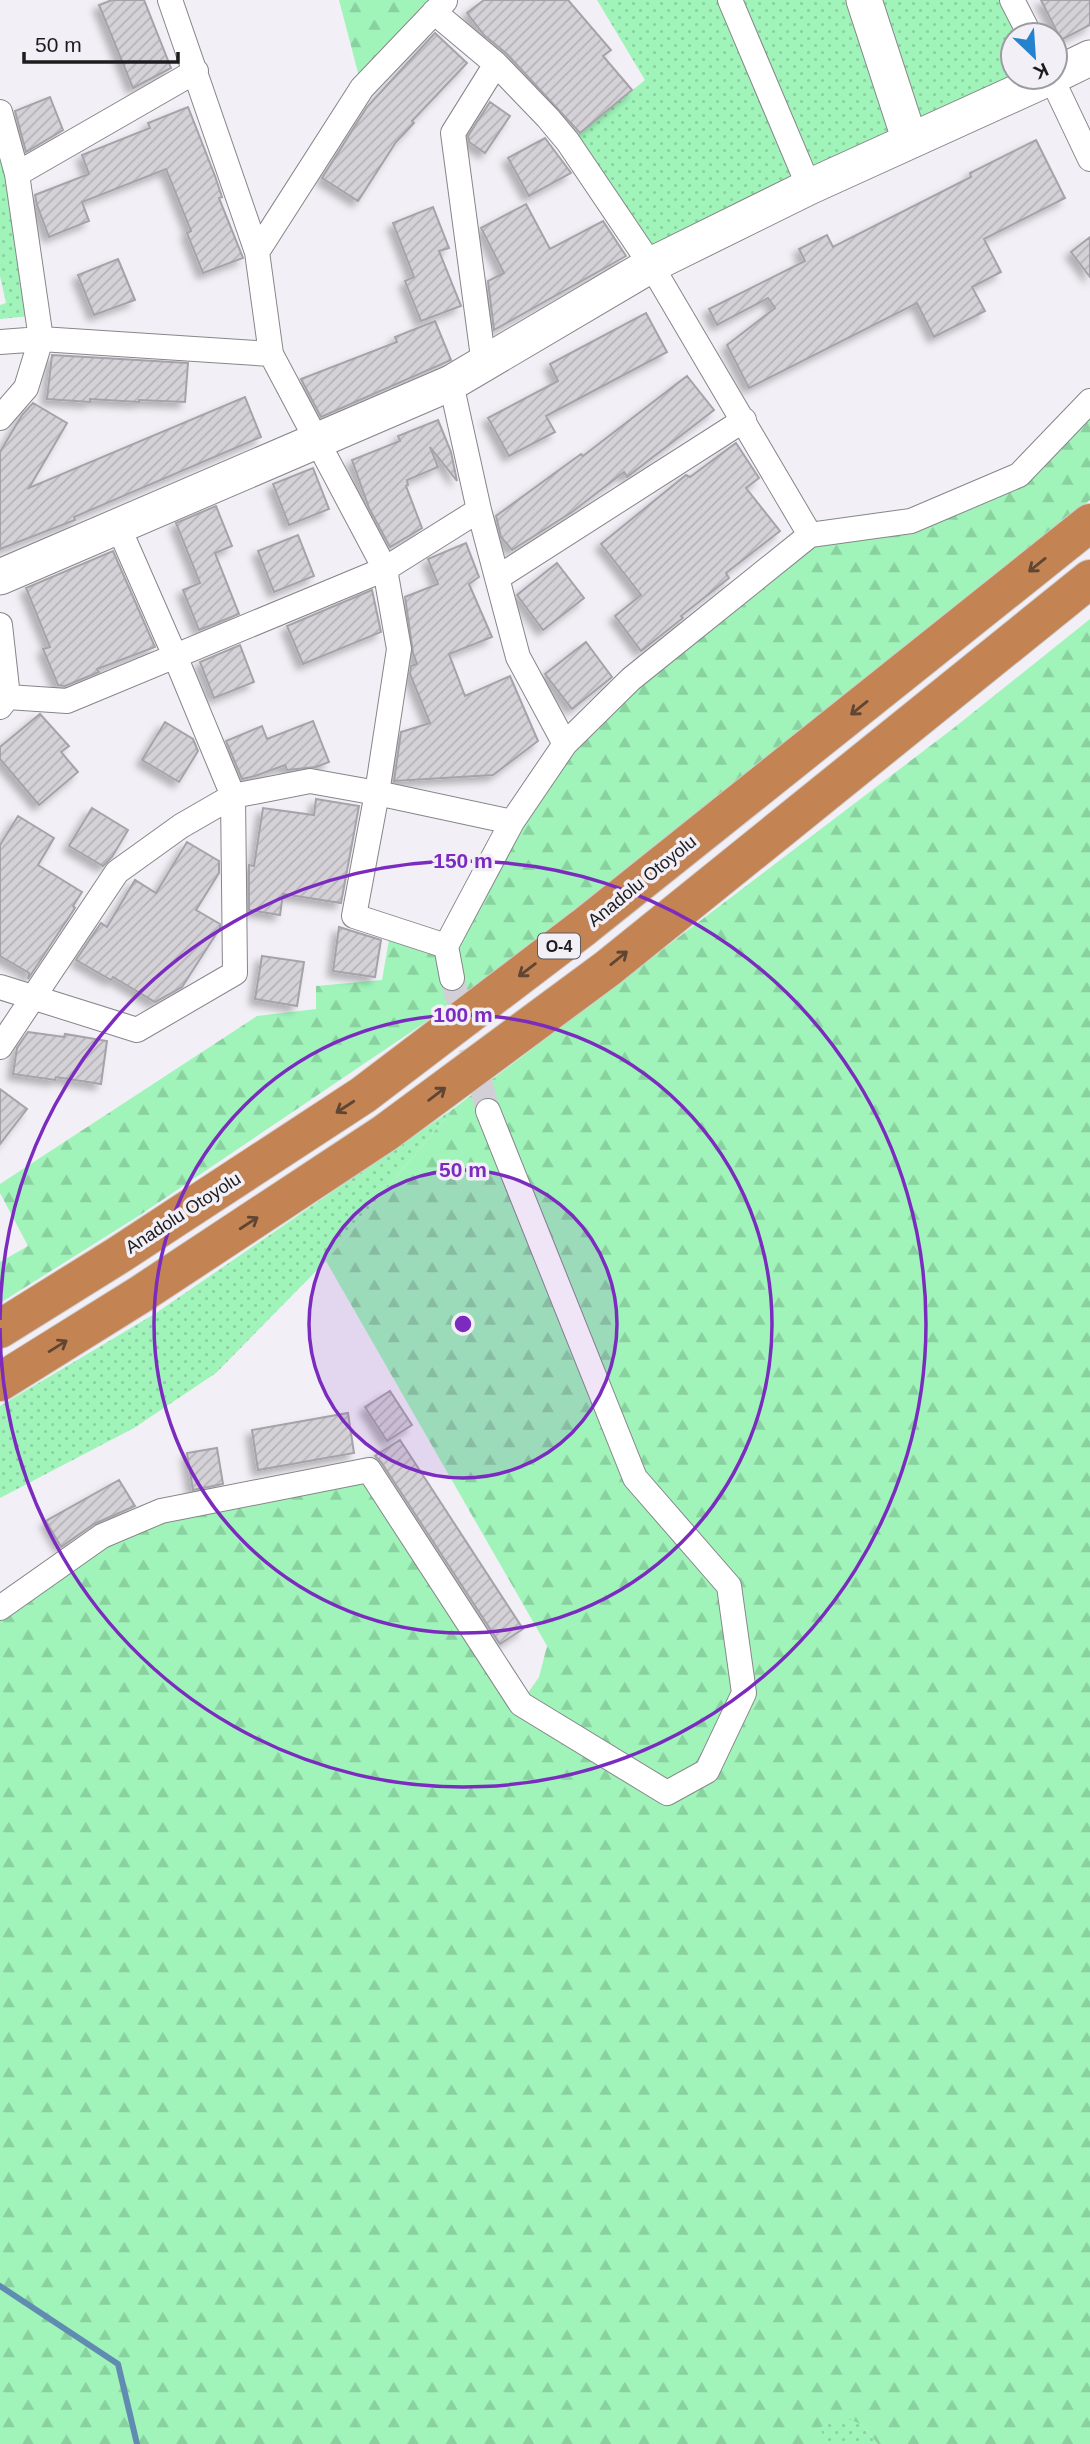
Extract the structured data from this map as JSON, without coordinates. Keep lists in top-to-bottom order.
{
  "streets": {
    "highway": ["Anadolu Otoyolu", "O-4"]
  },
  "scale_bar": "50 m",
  "north": "bottom right",
  "rings": ["150 m", "100 m", "50 m"]
}
